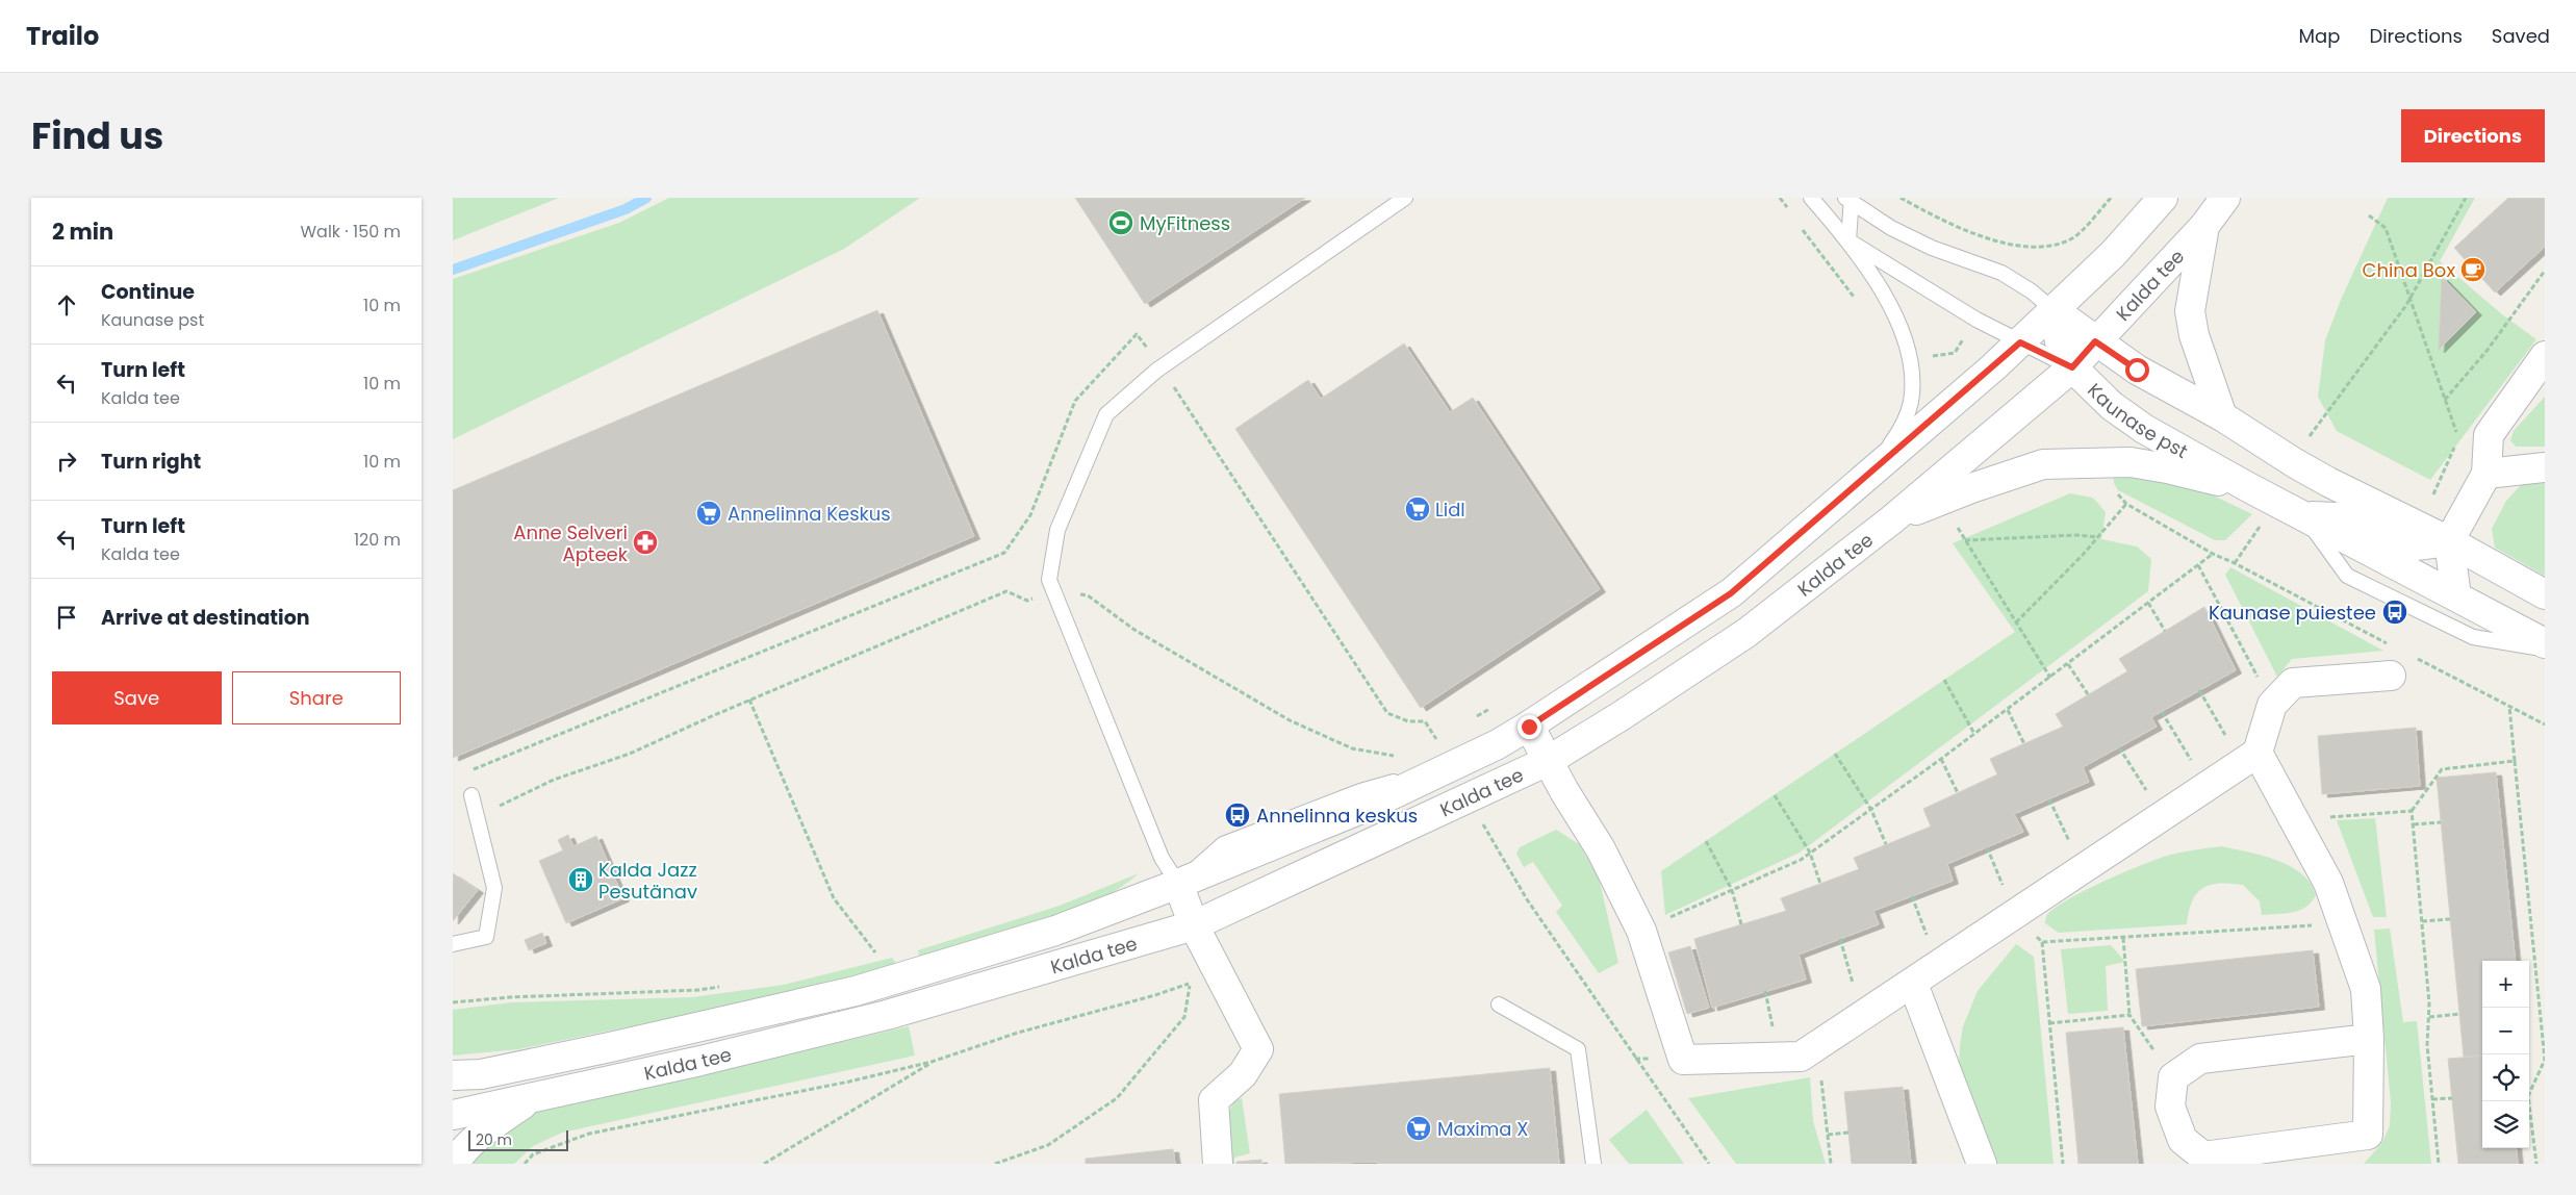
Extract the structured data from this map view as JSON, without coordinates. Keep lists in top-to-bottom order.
{
  "streets": {
    "street": ["Kalda tee", "Kaunase pst"]
  },
  "crossings": [
    ["Kalda tee", "Kaunase pst"]
  ],
  "places": {
    "sports": ["MyFitness"],
    "cafe": ["China Box"],
    "supermarket": ["Lidl", "Annelinna Keskus", "Maxima X"],
    "pharmacy": ["Anne Selveri Apteek"],
    "bus stop": ["Kaunase puiestee", "Annelinna keskus"],
    "building": ["Kalda Jazz Pesutänav"]
  },
  "scale_bar": "20 m",
  "page": {
    "header": "Trailo",
    "nav": ["Map", "Directions", "Saved"],
    "title": "Find us",
    "buttons": [
      "Directions",
      ["Save", "Share"]
    ],
    "heading": ["2 min", "Walk · 150 m"],
    "list": [
      ["Continue", "Kaunase pst", "10 m"],
      ["Turn left", "Kalda tee", "10 m"],
      ["Turn right", "10 m"],
      ["Turn left", "Kalda tee", "120 m"],
      "Arrive at destination"
    ],
    "map_buttons": ["+", "−"],
    "scale": "20 m"
  }
}
